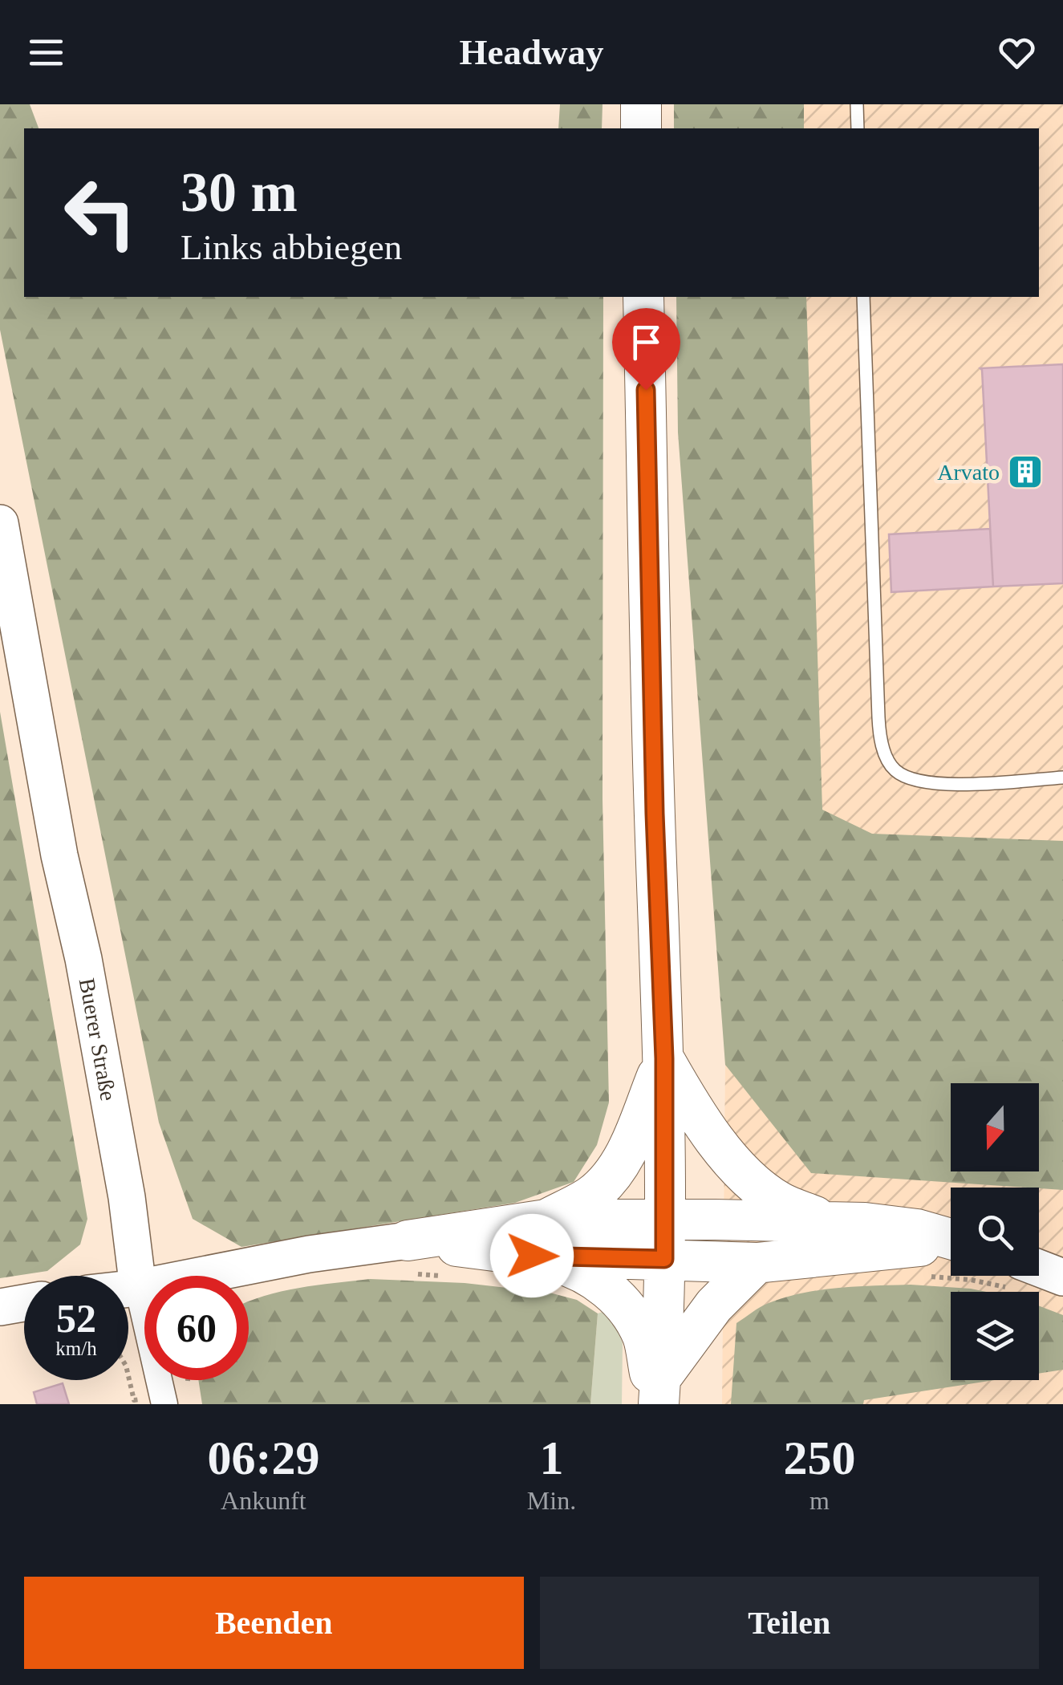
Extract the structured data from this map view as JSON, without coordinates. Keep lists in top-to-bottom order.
{
  "streets": {
    "street": ["Buerer Straße"]
  },
  "places": {
    "building": ["Arvato"]
  },
  "north": "bottom",
  "page": {
    "header": "Headway",
    "turn": ["30 m", "Links abbiegen"],
    "speed": "52 km/h",
    "limit": "60",
    "eta": [
      "06:29",
      "Ankunft",
      "1",
      "Min.",
      "250",
      "m"
    ],
    "buttons": ["Beenden", "Teilen"]
  }
}
